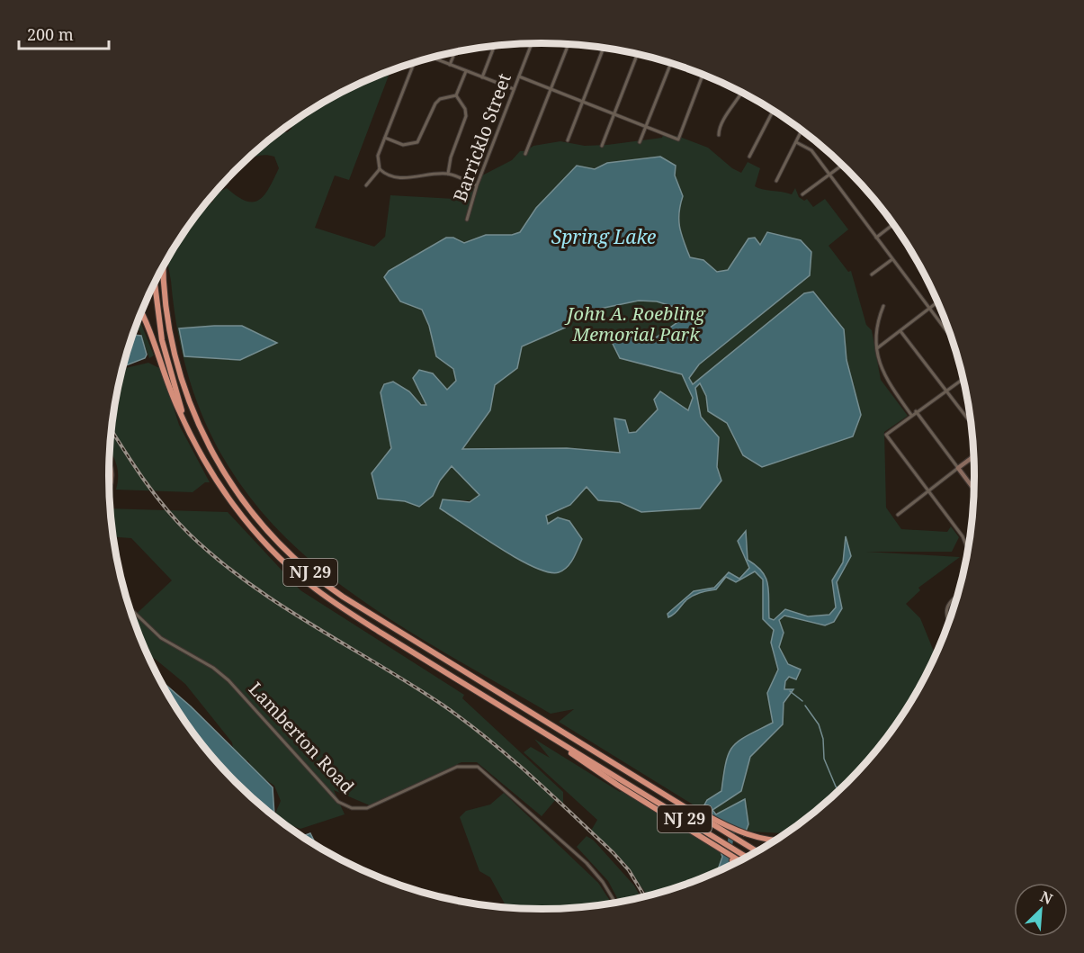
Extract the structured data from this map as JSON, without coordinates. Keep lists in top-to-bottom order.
{
  "streets": {
    "highway": ["NJ 29"],
    "street": ["Barricklo Street", "Lamberton Road"]
  },
  "water": ["Spring Lake"],
  "parks": ["John A. Roebling Memorial Park"],
  "scale_bar": "200 m",
  "north": "top right"
}
